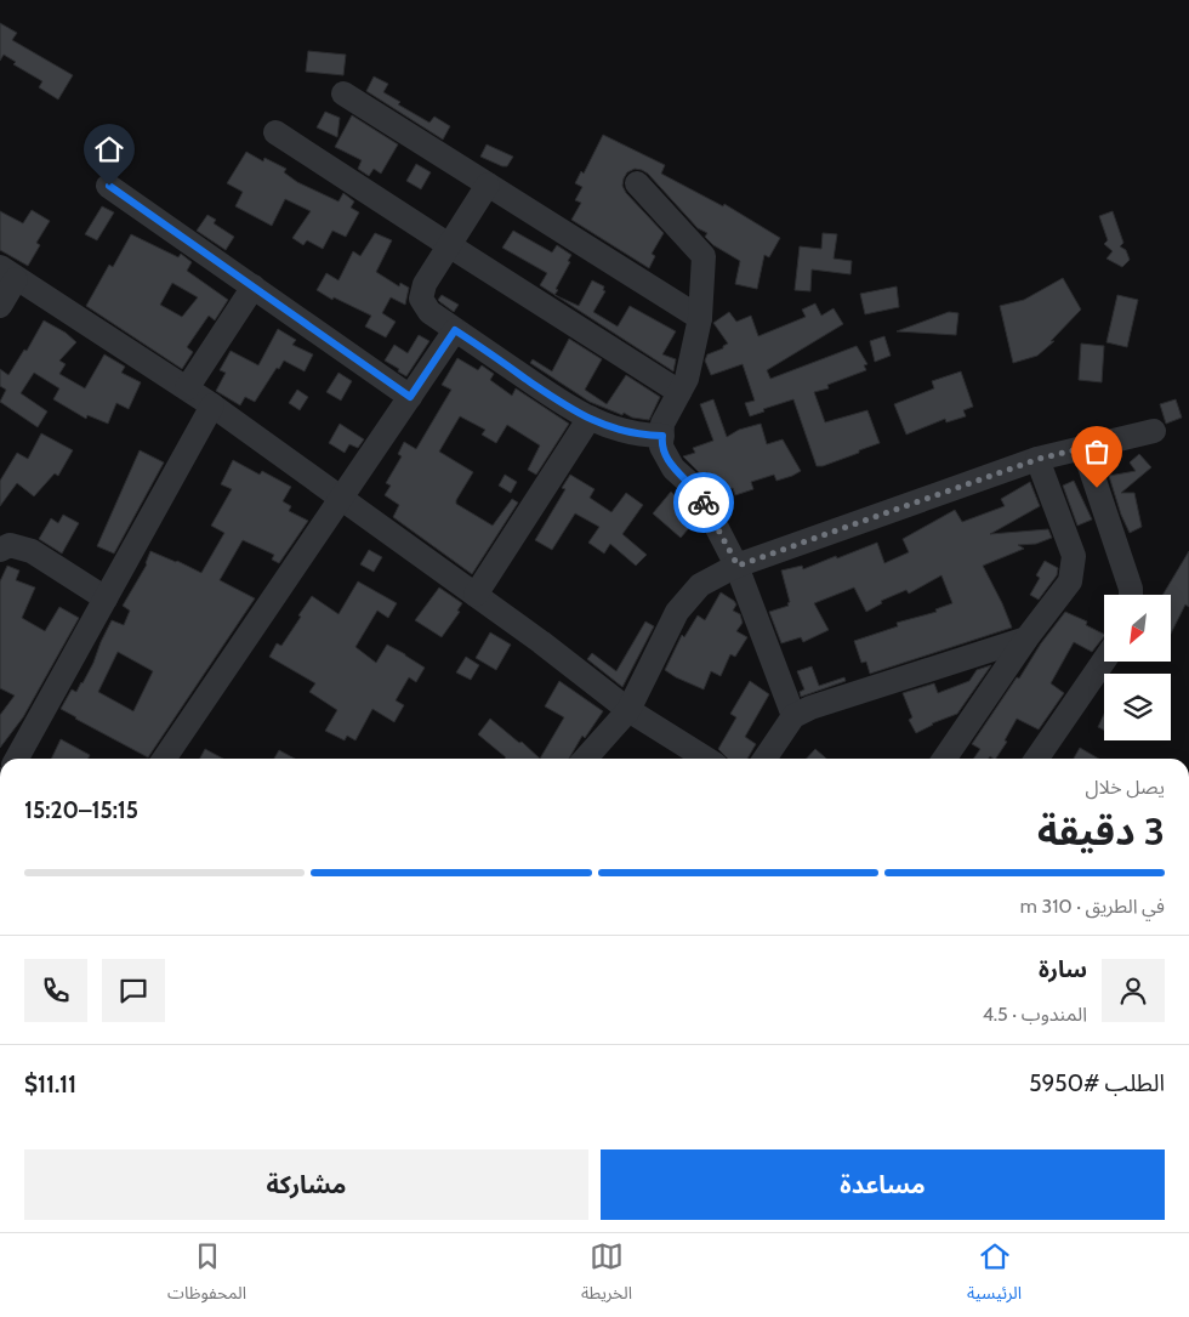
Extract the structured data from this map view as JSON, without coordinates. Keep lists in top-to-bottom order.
{
  "north": "bottom left",
  "page": {
    "heading": ["3 دقيقة", "يصل خلال", "15:15–15:20"],
    "panel": [
      "سارة",
      "المندوب · 4.5",
      "الطلب #5950",
      "$11.11"
    ],
    "bar": "في الطريق · 310 m",
    "buttons": ["مساعدة", "مشاركة"],
    "tabs": ["الرئيسية", "الخريطة", "المحفوظات"]
  }
}
